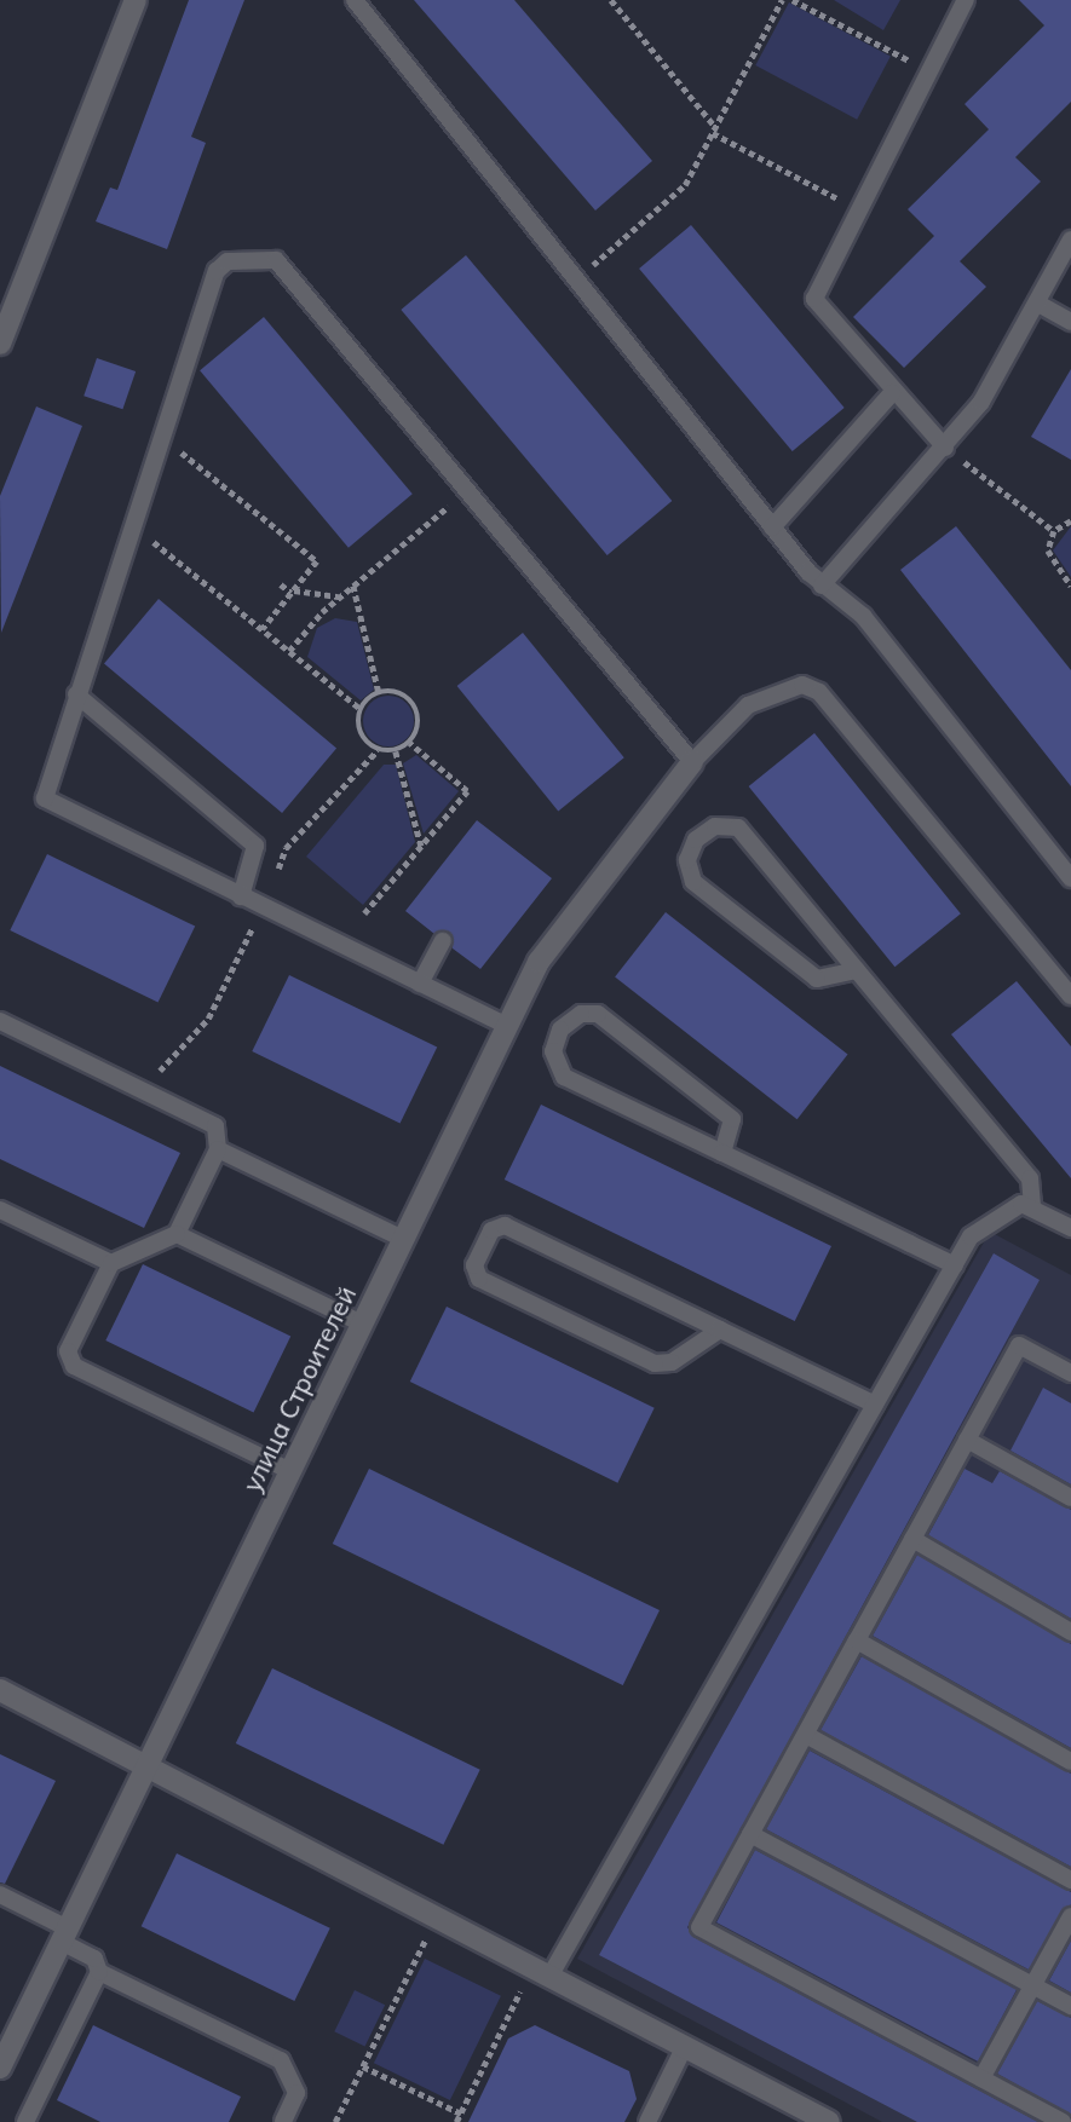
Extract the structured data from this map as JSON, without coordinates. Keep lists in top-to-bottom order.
{
  "streets": {
    "street": ["улица Строителей"]
  }
}
